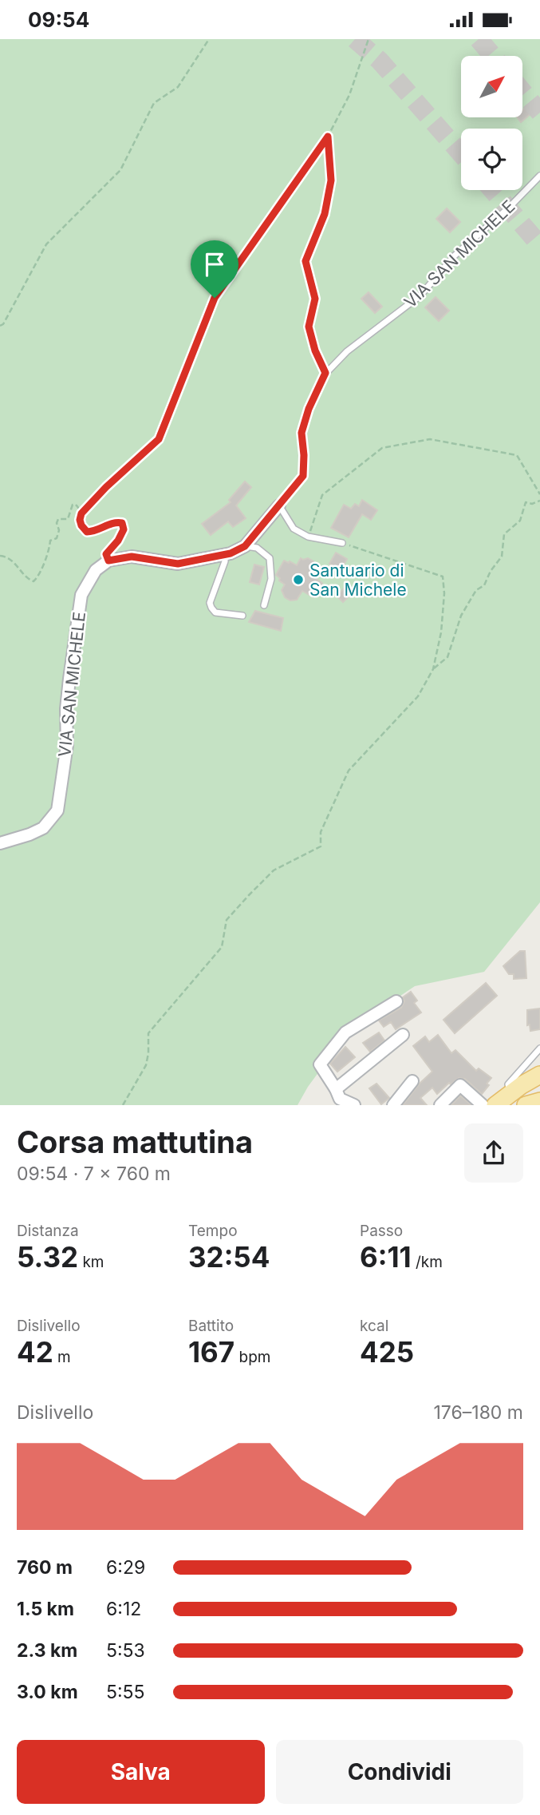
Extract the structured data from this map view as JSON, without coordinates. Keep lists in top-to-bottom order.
{
  "streets": {
    "street": ["VIA SAN MICHELE"]
  },
  "places": ["Santuario di San Michele"],
  "north": "top right",
  "page": {
    "status": "09:54",
    "heading": ["Corsa mattutina", "09:54 · 7 × 760 m"],
    "stats": [
      ["Distanza", "5.32 km"],
      ["Tempo", "32:54"],
      ["Passo", "6:11 /km"],
      ["Dislivello", "42 m"],
      ["Battito", "167 bpm"],
      ["kcal", "425"]
    ],
    "chart": ["Dislivello", "176–180 m"],
    "list": [
      {
        "name": "760 m",
        "note": "6:29"
      },
      {
        "name": "1.5 km",
        "note": "6:12"
      },
      {
        "name": "2.3 km",
        "note": "5:53"
      },
      {
        "name": "3.0 km",
        "note": "5:55"
      }
    ],
    "buttons": ["Salva", "Condividi"]
  }
}
